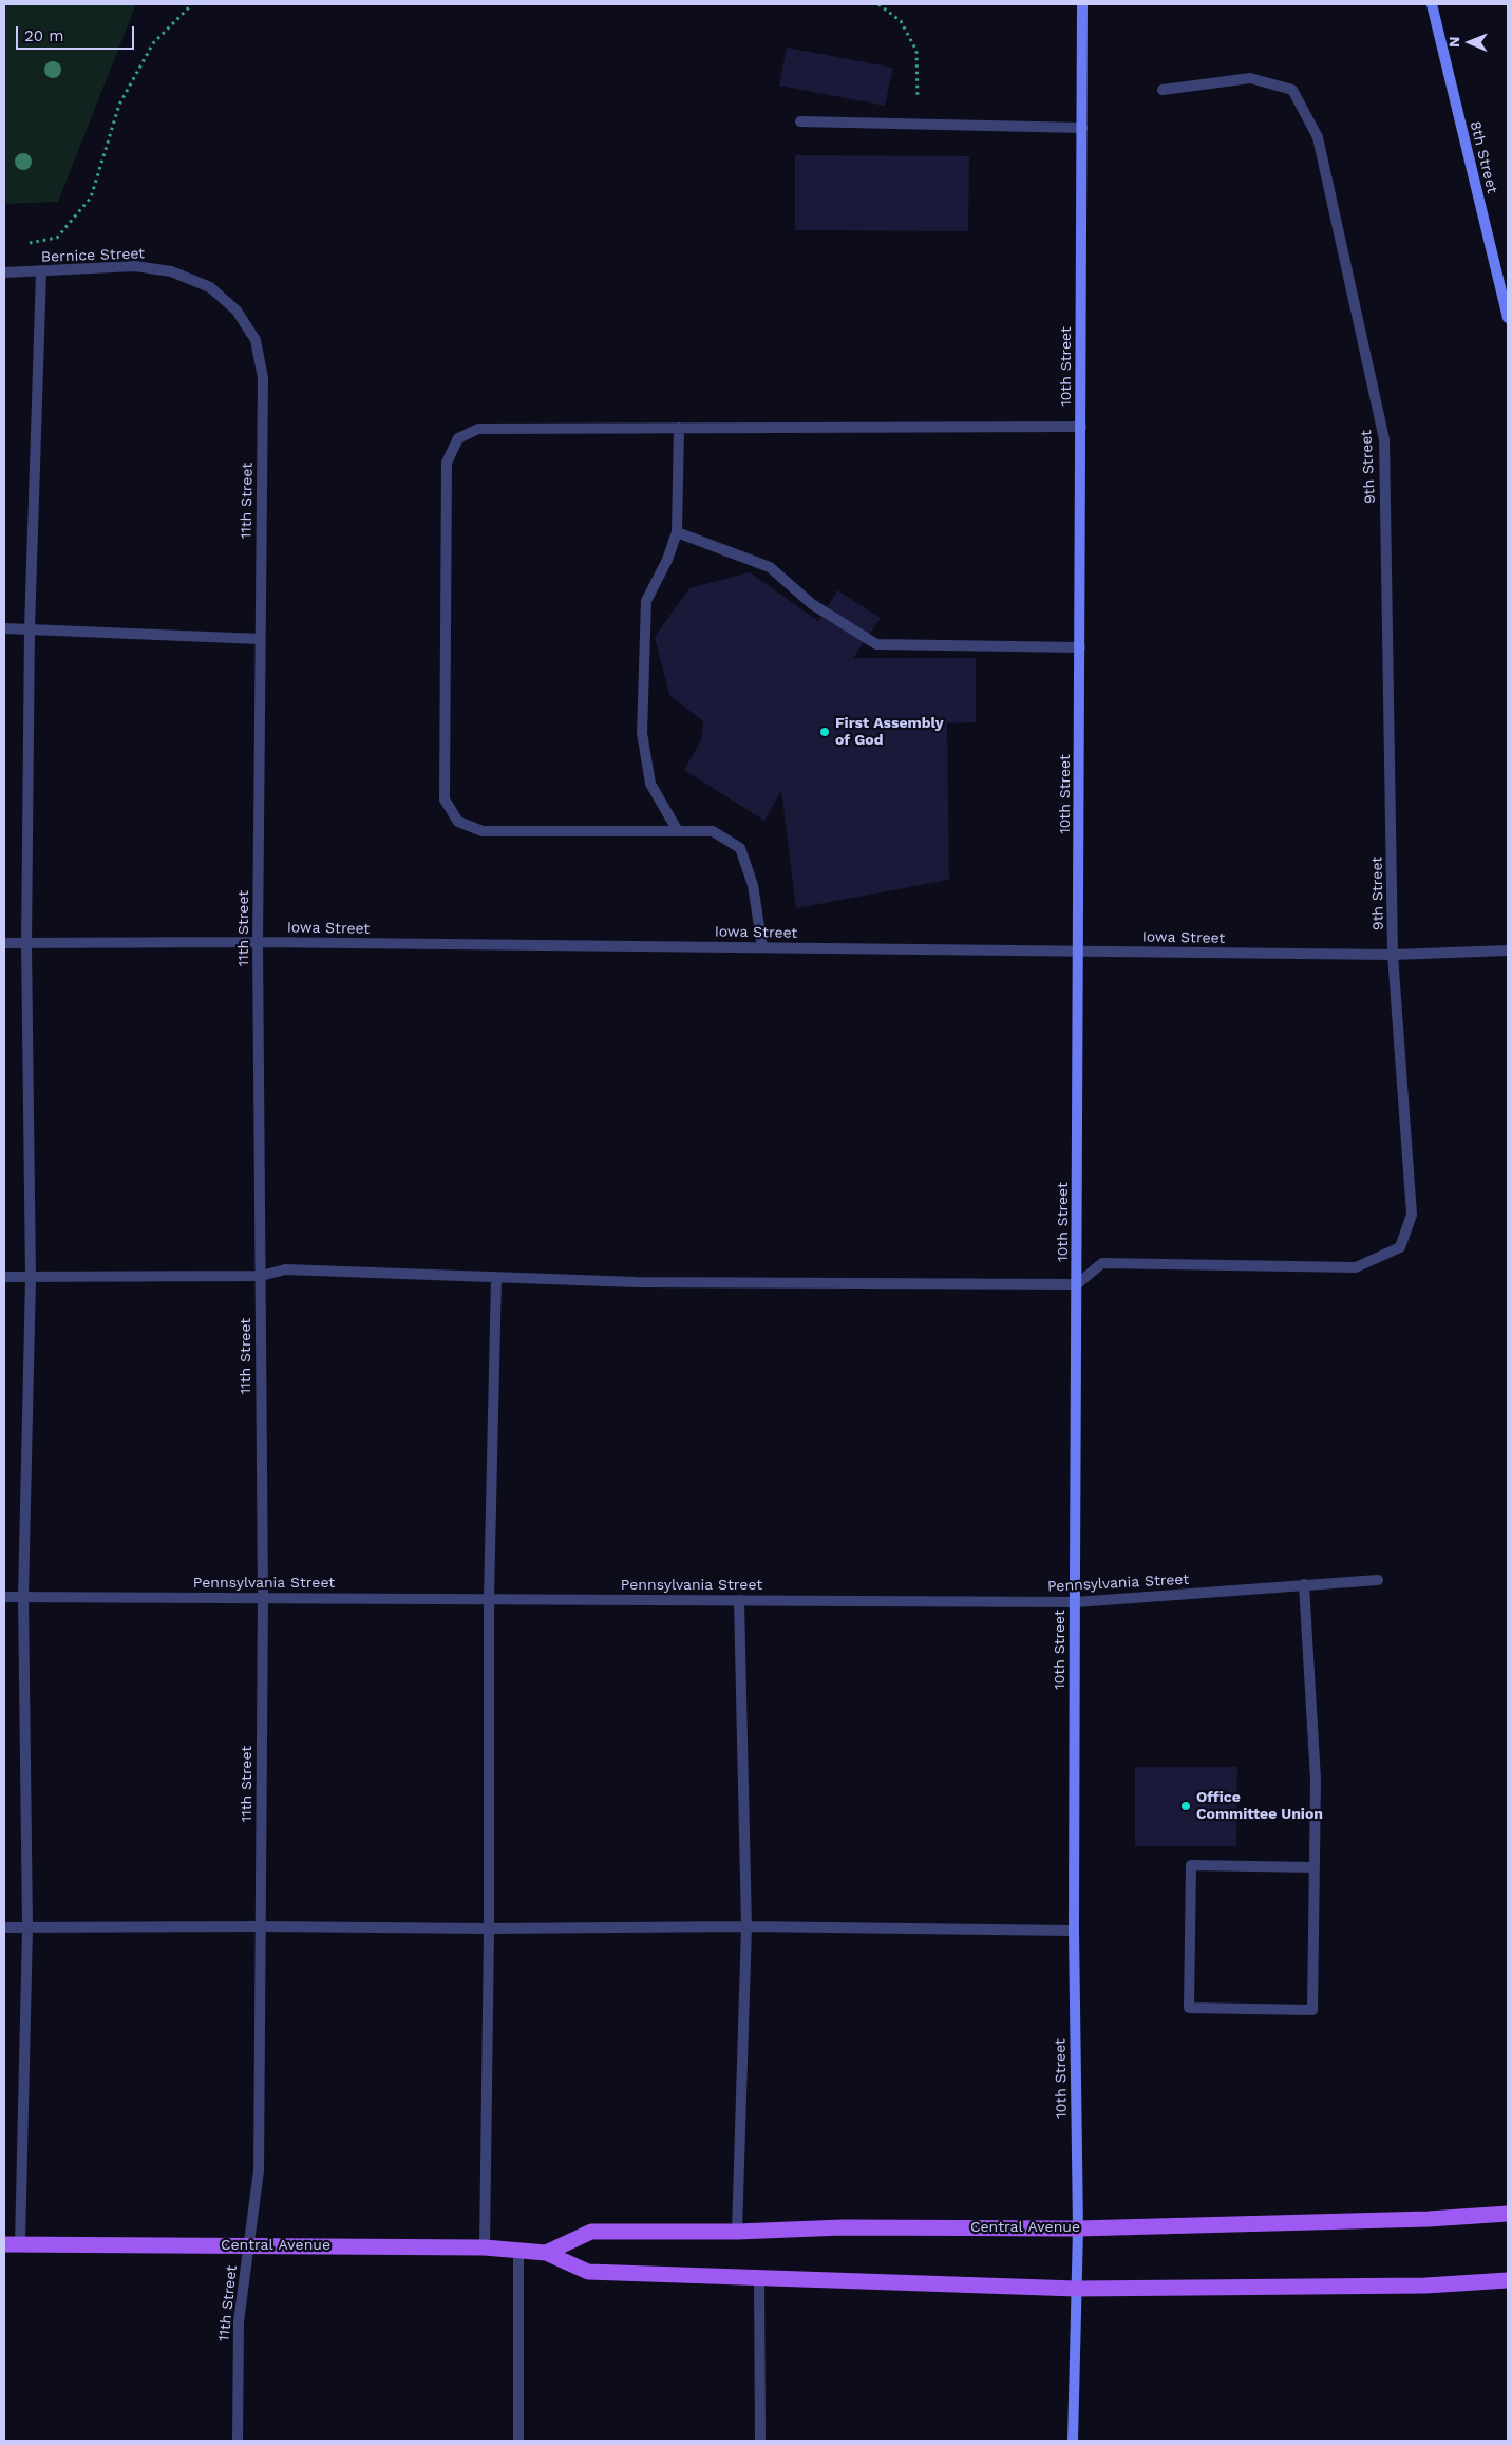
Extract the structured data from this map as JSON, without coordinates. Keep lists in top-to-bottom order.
{
  "streets": {
    "main road": ["8th Street", "10th Street", "Central Avenue"],
    "street": [
      "Bernice Street",
      "9th Street",
      "11th Street",
      "Iowa Street",
      "Pennsylvania Street"
    ]
  },
  "crossings": [
    ["Bernice Street", "11th Street"],
    ["10th Street", "9th Street"],
    ["10th Street", "Iowa Street"],
    ["10th Street", "Pennsylvania Street"],
    ["10th Street", "Central Avenue"],
    ["9th Street", "Iowa Street"],
    ["11th Street", "Iowa Street"],
    ["11th Street", "Pennsylvania Street"],
    ["11th Street", "Central Avenue"]
  ],
  "places": ["First Assembly of God", "Office Committee Union"],
  "scale_bar": "20 m",
  "north": "left"
}
